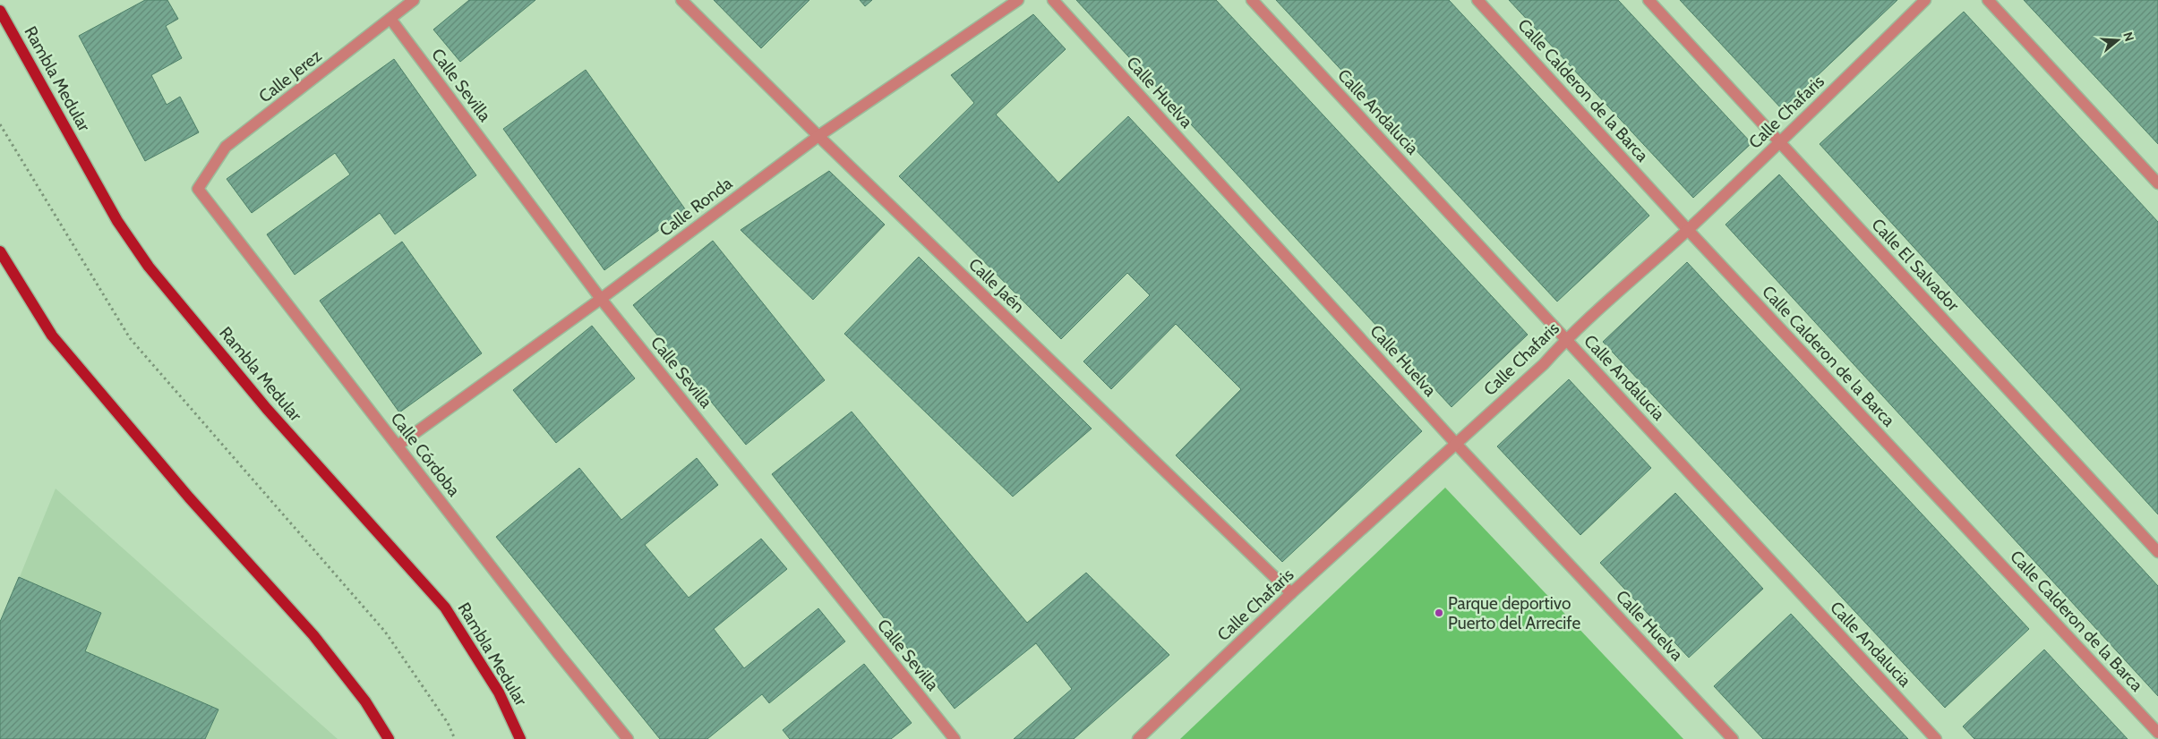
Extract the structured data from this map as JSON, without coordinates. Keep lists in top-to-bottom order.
{
  "streets": {
    "main road": ["Rambla Medular"],
    "street": [
      "Calle Jerez",
      "Calle Sevilla",
      "Calle Calderon de la Barca",
      "Calle Huelva",
      "Calle Andalucia",
      "Calle Chafaris",
      "Calle Ronda",
      "Calle El Salvador",
      "Calle Jaén",
      "Calle Córdoba"
    ]
  },
  "crossings": [
    ["Calle Jerez", "Calle Sevilla"],
    ["Calle Jerez", "Calle Córdoba"],
    ["Calle Sevilla", "Calle Ronda"],
    ["Calle Calderon de la Barca", "Calle Chafaris"],
    ["Calle Huelva", "Calle Chafaris"],
    ["Calle Andalucia", "Calle Chafaris"],
    ["Calle Chafaris", "Calle El Salvador"],
    ["Calle Chafaris", "Calle Jaén"],
    ["Calle Ronda", "Calle Jaén"],
    ["Calle Ronda", "Calle Córdoba"]
  ],
  "places": ["Parque deportivo Puerto del Arrecife"],
  "north": "right"
}
